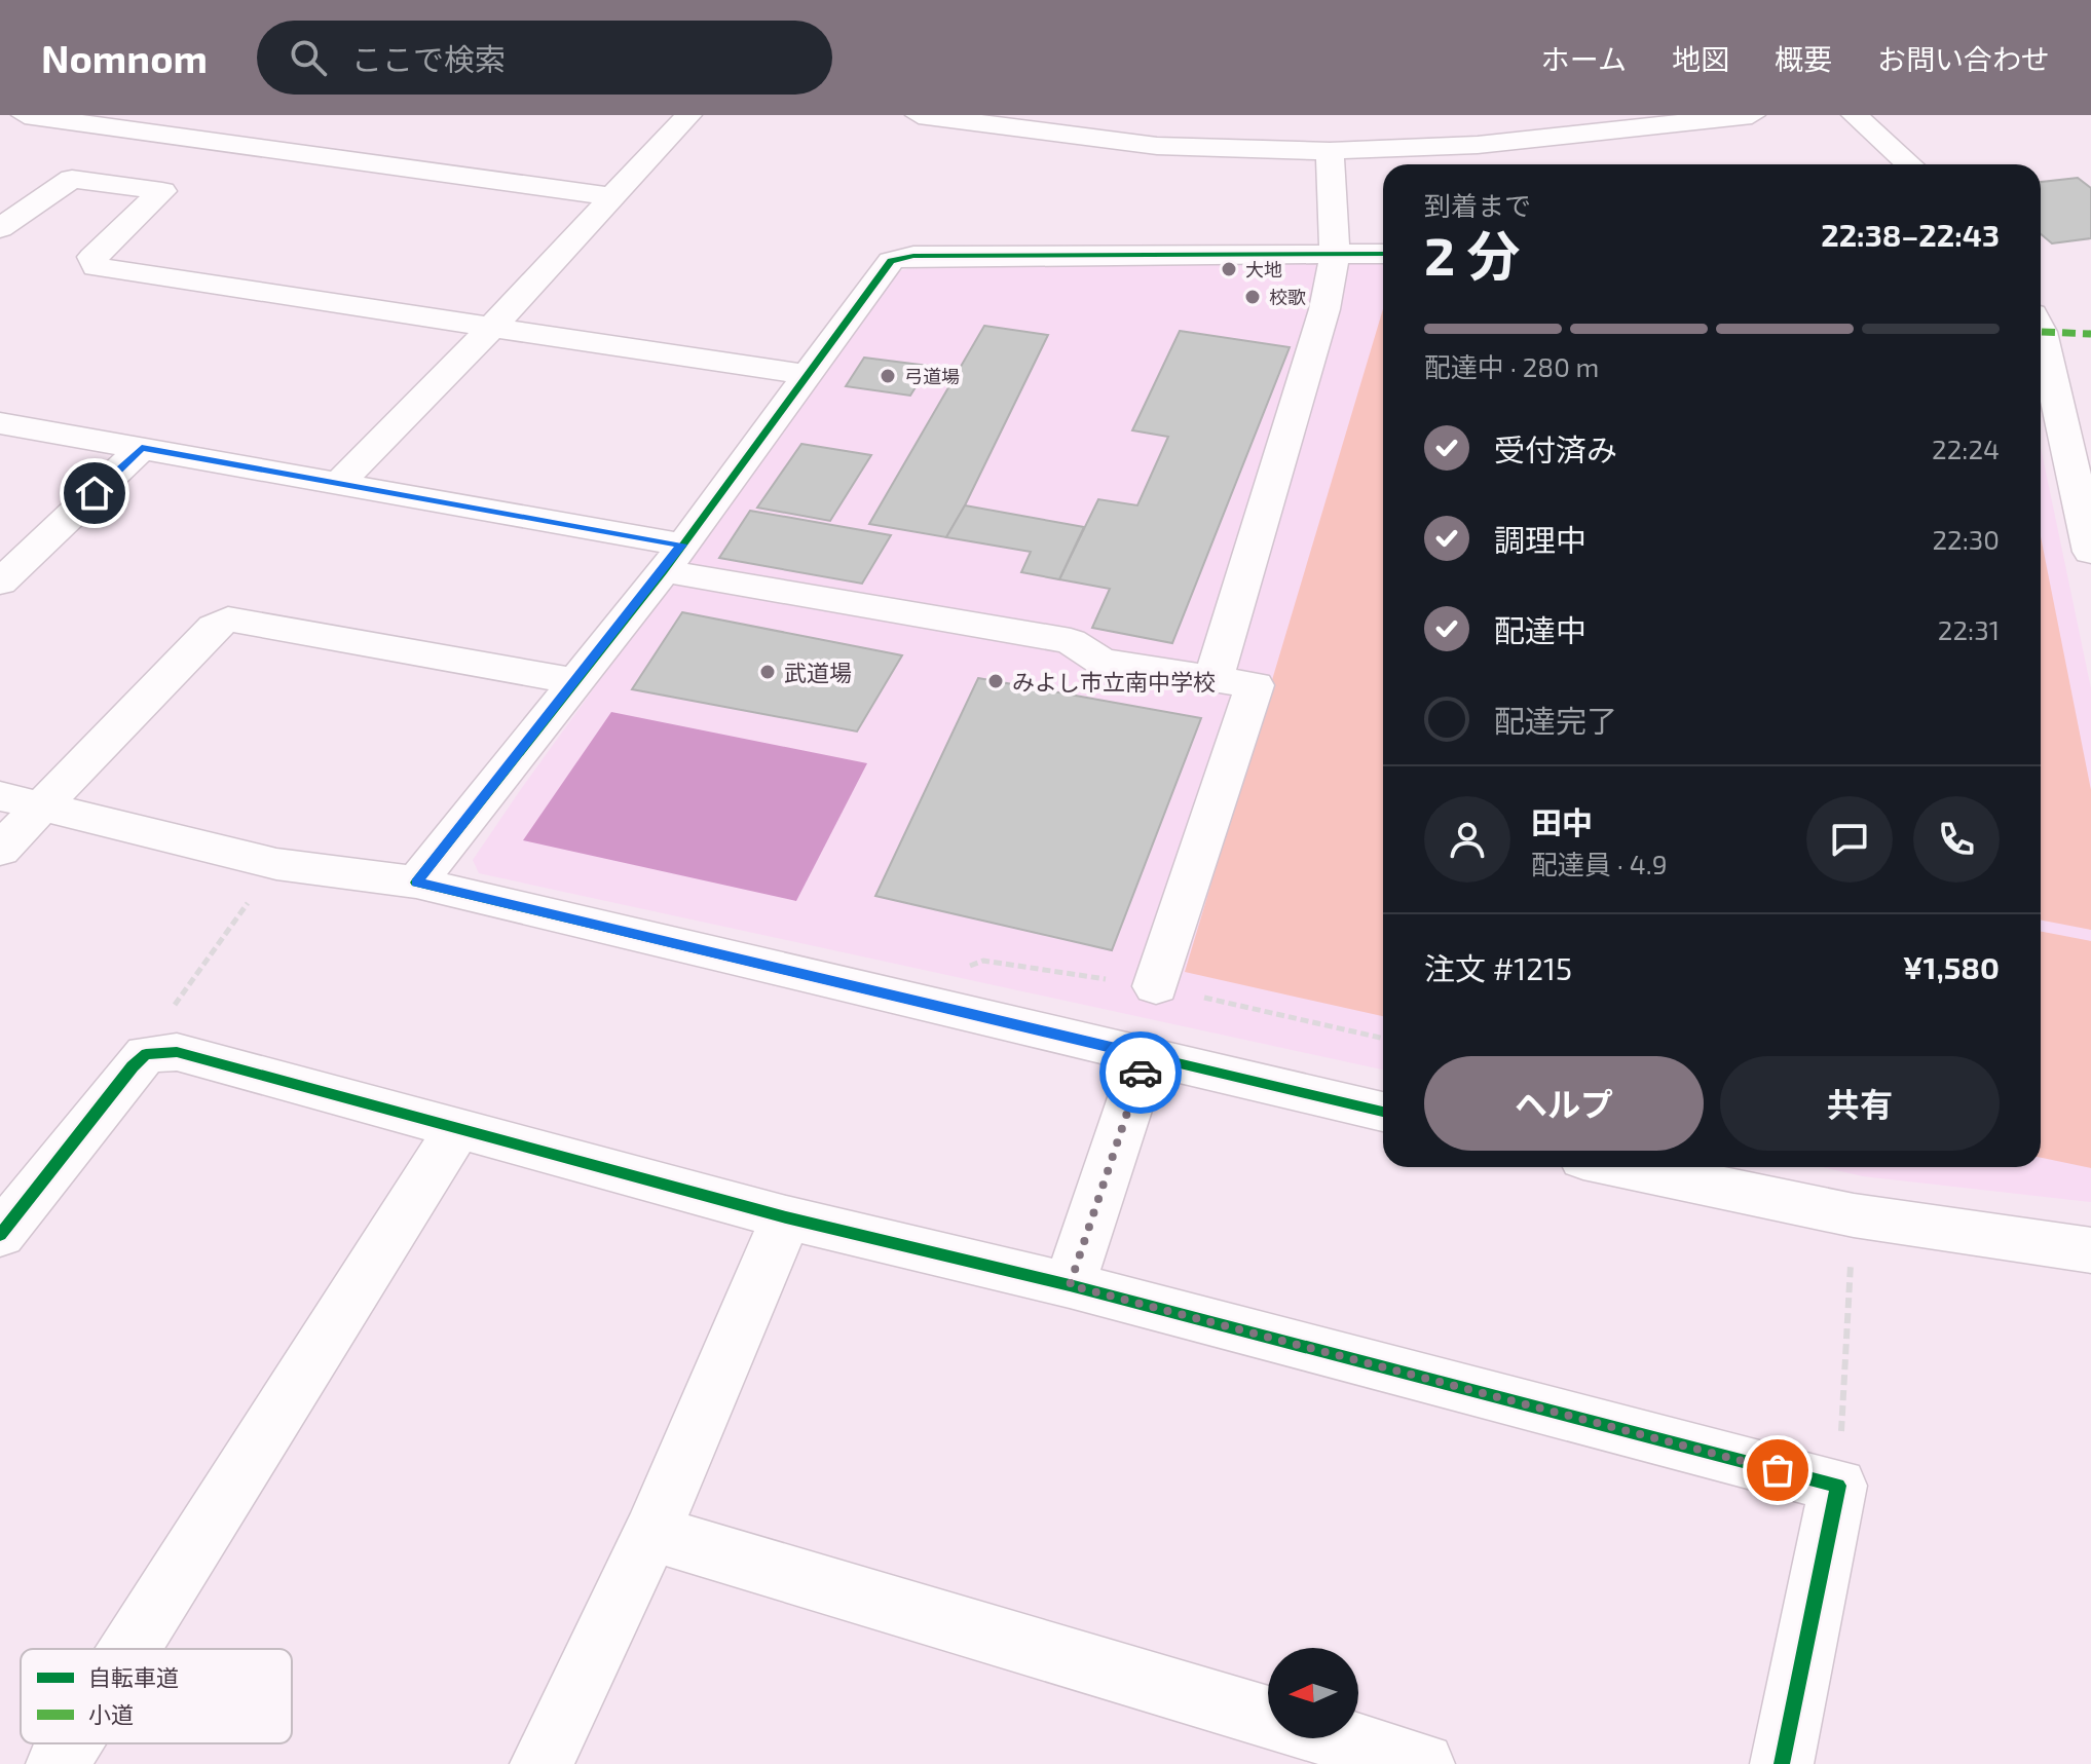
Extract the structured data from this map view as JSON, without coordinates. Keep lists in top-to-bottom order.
{
  "places": [
    "大地",
    "校歌",
    "弓道場",
    "武道場",
    "みよし市立南中学校"
  ],
  "legend": ["自転車道", "小道"],
  "north": "left",
  "page": {
    "header": "Nomnom",
    "search": "ここで検索",
    "nav": [
      "ホーム",
      "地図",
      "概要",
      "お問い合わせ"
    ],
    "heading": ["2 分", "到着まで", "22:38–22:43"],
    "panel": [
      "田中",
      "配達員 · 4.9",
      "注文 #1215",
      "¥1,580"
    ],
    "bar": "配達中 · 280 m",
    "list": [
      ["受付済み", "22:24"],
      ["調理中", "22:30"],
      ["配達中", "22:31"],
      "配達完了"
    ],
    "buttons": ["ヘルプ", "共有"]
  }
}
